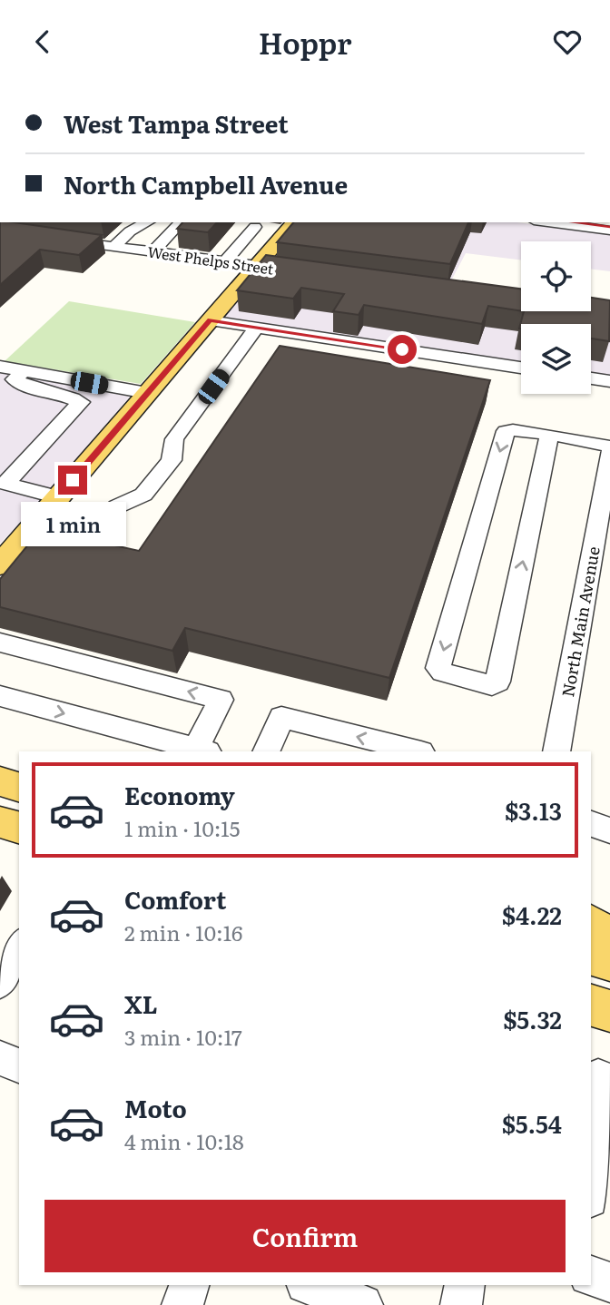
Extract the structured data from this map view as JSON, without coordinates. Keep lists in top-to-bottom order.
{
  "streets": {
    "street": ["West Phelps Street", "North Main Avenue"]
  },
  "page": {
    "header": "Hoppr",
    "banner": ["West Tampa Street", "North Campbell Avenue"],
    "bubble": "1 min",
    "list": [
      {
        "name": "Economy",
        "note": "1 min · 10:15",
        "value": "$3.13"
      },
      {
        "name": "Comfort",
        "note": "2 min · 10:16",
        "value": "$4.22"
      },
      {
        "name": "XL",
        "note": "3 min · 10:17",
        "value": "$5.32"
      },
      {
        "name": "Moto",
        "note": "4 min · 10:18",
        "value": "$5.54"
      }
    ],
    "buttons": "Confirm"
  }
}
